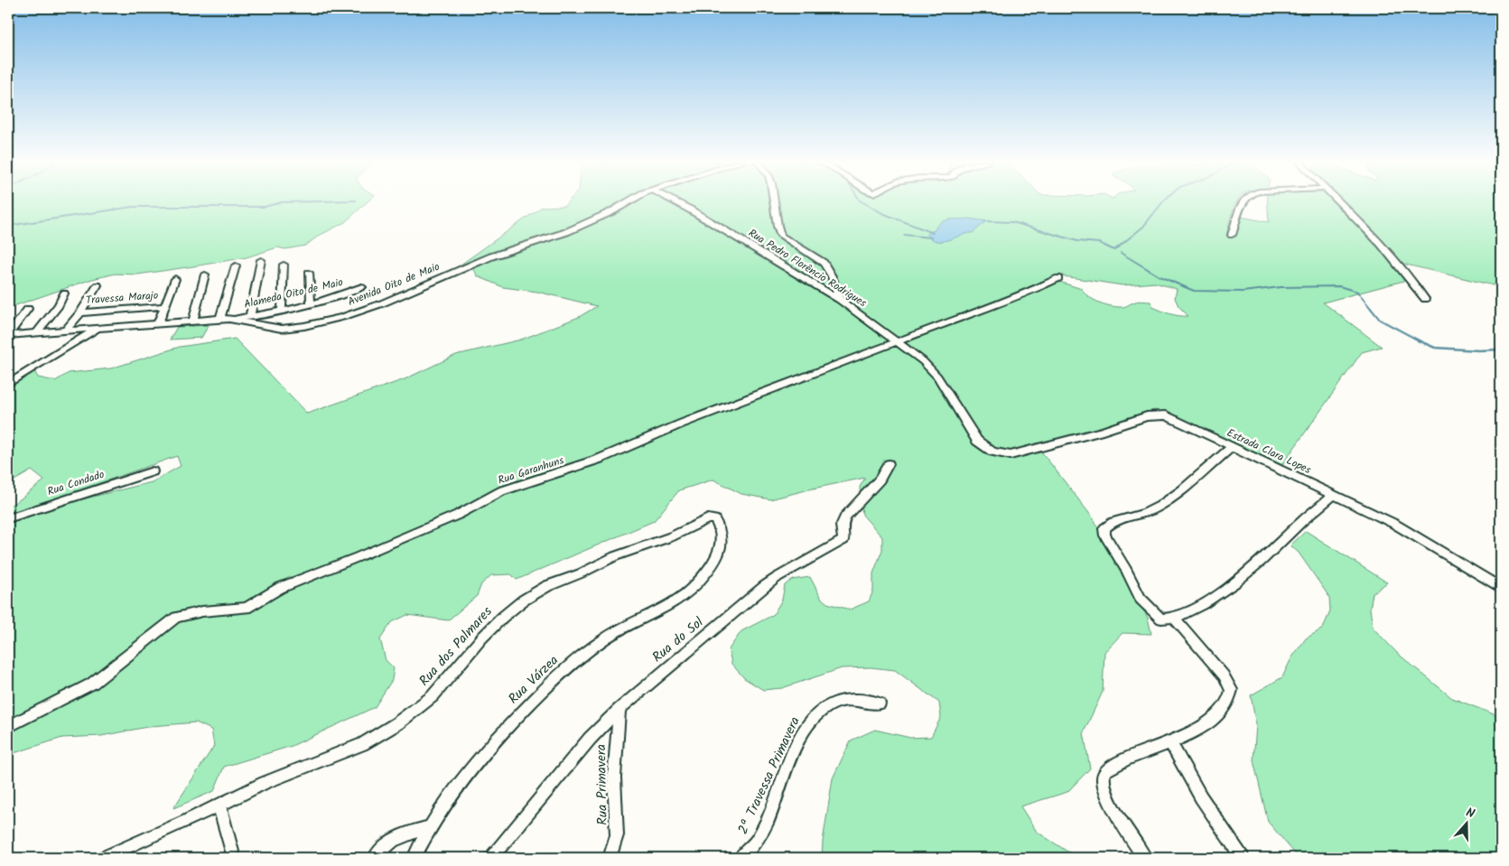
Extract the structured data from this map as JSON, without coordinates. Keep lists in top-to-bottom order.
{
  "streets": {
    "street": [
      "Rua Pedro Florêncio Rodrigues",
      "Avenida Oito de Maio",
      "Alameda Oito de Maio",
      "Travessa Marajo",
      "Estrada Clara Lopes",
      "Rua Garanhuns",
      "Rua Condado",
      "Rua do Sol",
      "Rua dos Palmares",
      "Rua Várzea",
      "2ª Travessa Primavera",
      "Rua Primavera"
    ]
  },
  "crossings": [
    ["Rua Pedro Florêncio Rodrigues", "Estrada Clara Lopes"],
    ["Rua Pedro Florêncio Rodrigues", "Rua Garanhuns"],
    ["Avenida Oito de Maio", "Alameda Oito de Maio"],
    ["Rua do Sol", "Rua Primavera"],
    ["Rua dos Palmares", "Rua Várzea"]
  ],
  "north": "top"
}
